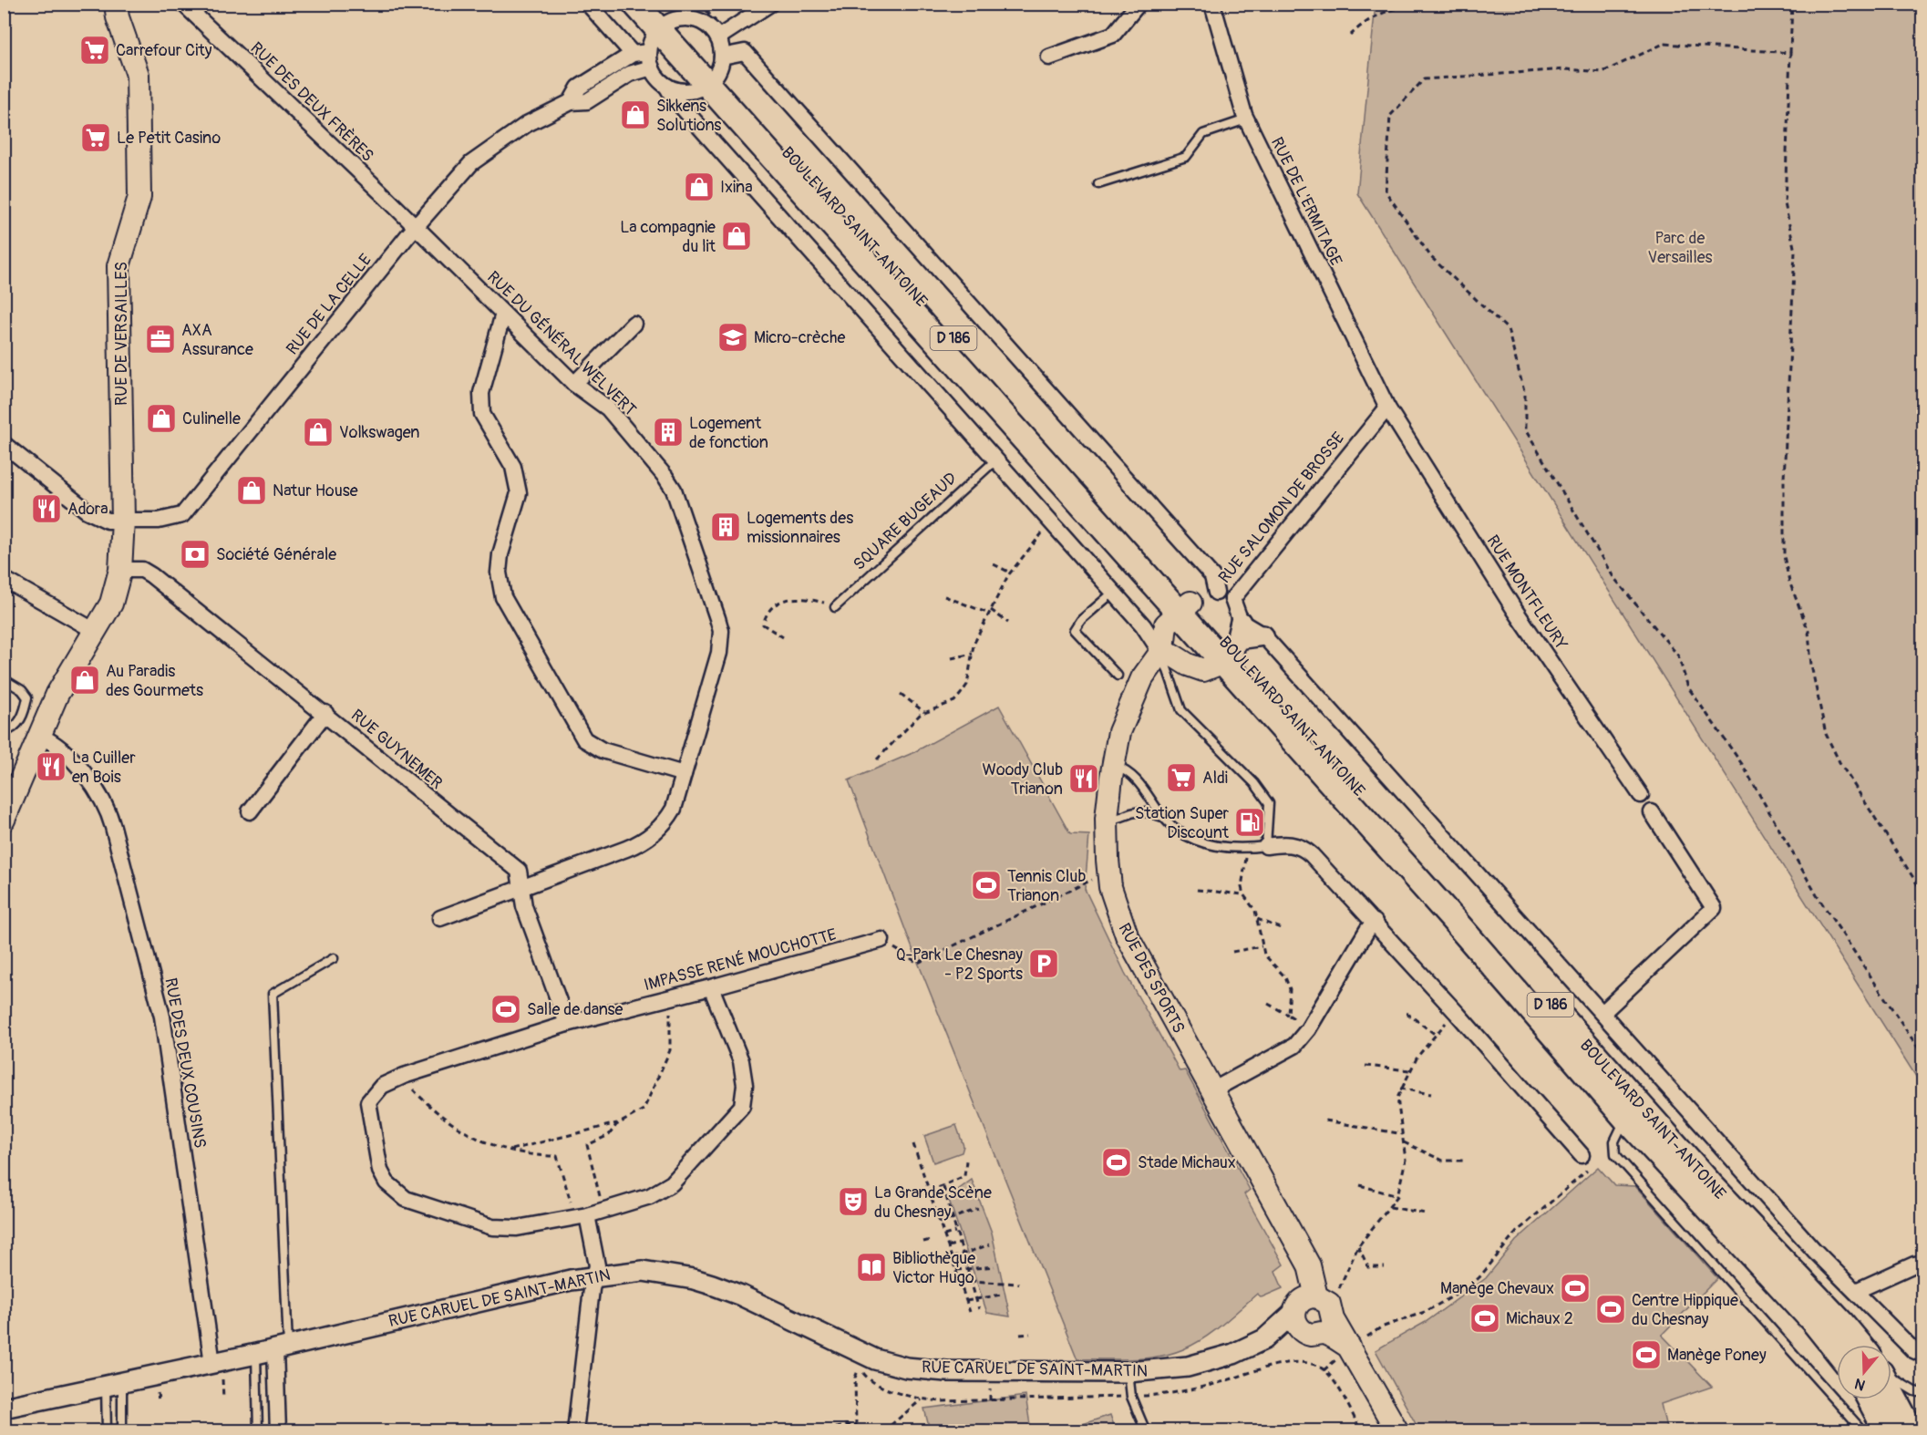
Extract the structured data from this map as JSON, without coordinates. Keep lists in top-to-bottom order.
{
  "streets": {
    "main road": [
      "BOULEVARD SAINT-ANTOINE",
      "RUE DE VERSAILLES",
      "D 186",
      "RUE DES SPORTS"
    ],
    "street": [
      "RUE DES DEUX FRÈRES",
      "RUE DE L'ERMITAGE",
      "RUE DE LA CELLE",
      "RUE DU GÉNÉRAL WELVERT",
      "RUE SALOMON DE BROSSE",
      "RUE MONTFLEURY",
      "RUE GUYNEMER",
      "IMPASSE RENÉ MOUCHOTTE",
      "RUE DES DEUX COUSINS",
      "RUE CARUEL DE SAINT-MARTIN"
    ],
    "lane": ["SQUARE BUGEAUD"]
  },
  "crossings": [
    ["RUE DES DEUX FRÈRES", "RUE DE LA CELLE"],
    ["RUE DES DEUX FRÈRES", "RUE DU GÉNÉRAL WELVERT"],
    ["RUE DE L'ERMITAGE", "RUE SALOMON DE BROSSE"],
    ["RUE DE L'ERMITAGE", "RUE MONTFLEURY"],
    ["BOULEVARD SAINT-ANTOINE", "RUE SALOMON DE BROSSE"],
    ["BOULEVARD SAINT-ANTOINE", "RUE DES SPORTS"],
    ["RUE DE LA CELLE", "RUE DE VERSAILLES"],
    ["RUE DE LA CELLE", "RUE DU GÉNÉRAL WELVERT"],
    ["RUE DE VERSAILLES", "RUE GUYNEMER"],
    ["RUE DU GÉNÉRAL WELVERT", "RUE GUYNEMER"],
    ["RUE SALOMON DE BROSSE", "RUE MONTFLEURY"],
    ["RUE SALOMON DE BROSSE", "RUE DES SPORTS"],
    ["RUE GUYNEMER", "IMPASSE RENÉ MOUCHOTTE"],
    ["RUE DES SPORTS", "RUE CARUEL DE SAINT-MARTIN"],
    ["RUE DES DEUX COUSINS", "RUE CARUEL DE SAINT-MARTIN"]
  ],
  "parks": ["Parc de Versailles"],
  "places": {
    "supermarket": ["Carrefour City", "Le Petit Casino", "Aldi"],
    "shop": [
      "Sikkens Solutions",
      "Ixina",
      "La compagnie du lit",
      "Culinelle",
      "Volkswagen",
      "Natur House",
      "Au Paradis des Gourmets"
    ],
    "school or university": ["Micro-crèche"],
    "office": ["AXA Assurance"],
    "building": ["Logement de fonction", "Logements des missionnaires"],
    "restaurant": ["Adora", "La Cuiller en Bois", "Woody Club Trianon"],
    "bank": ["Société Générale"],
    "fuel station": ["Station Super Discount"],
    "sports": [
      "Tennis Club Trianon",
      "Salle de danse",
      "Stade Michaux",
      "Manège Chevaux",
      "Centre Hippique du Chesnay",
      "Michaux 2",
      "Manège Poney"
    ],
    "parking": ["Q-Park Le Chesnay - P2 Sports"],
    "theatre": ["La Grande Scène du Chesnay"],
    "library": ["Bibliothèque Victor Hugo"]
  },
  "north": "bottom"
}
